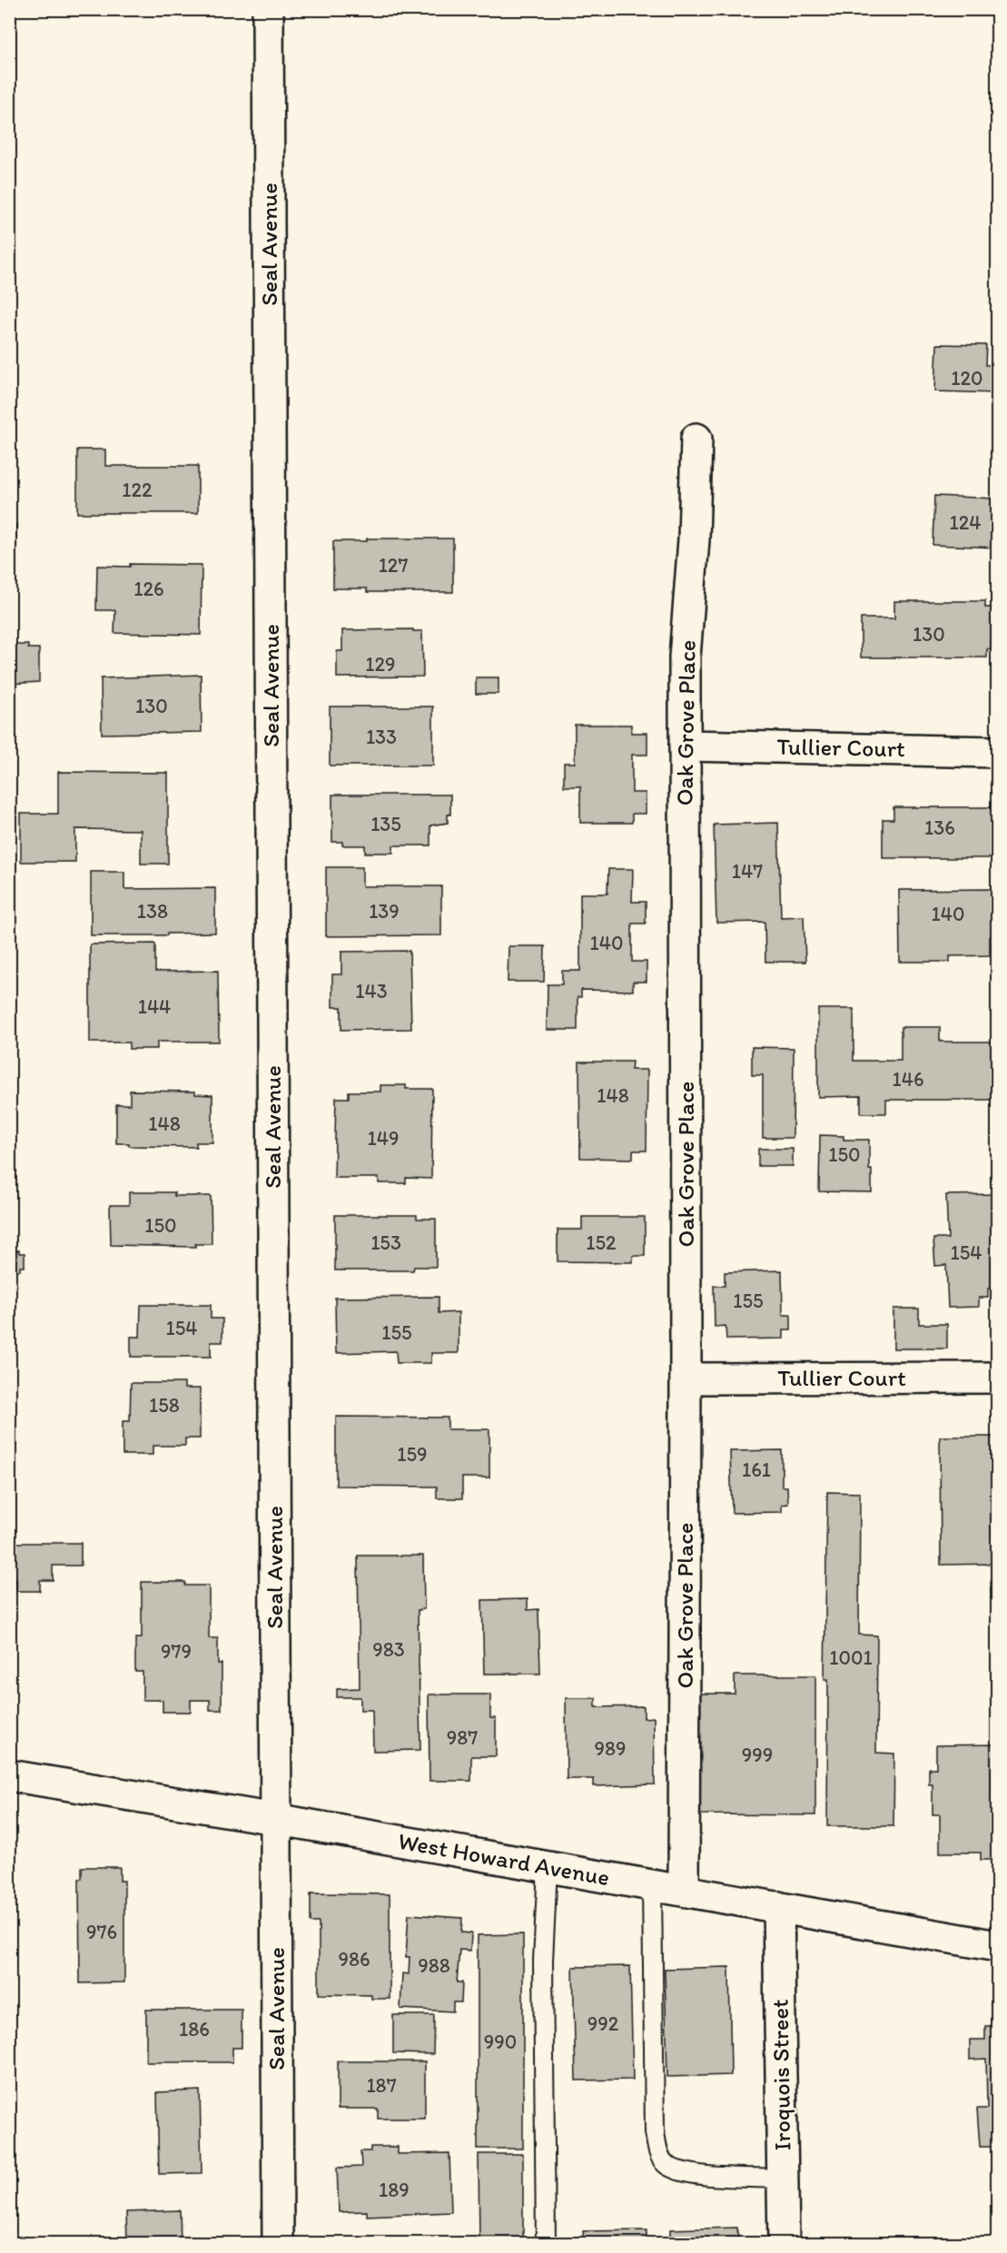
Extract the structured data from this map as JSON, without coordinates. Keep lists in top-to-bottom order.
{
  "streets": {
    "street": [
      "Seal Avenue",
      "Oak Grove Place",
      "Tullier Court",
      "West Howard Avenue",
      "Iroquois Street"
    ]
  },
  "crossings": [
    ["Seal Avenue", "West Howard Avenue"],
    ["Oak Grove Place", "Tullier Court"],
    ["Oak Grove Place", "West Howard Avenue"],
    ["West Howard Avenue", "Iroquois Street"]
  ],
  "house_numbers": [
    "120",
    "122",
    "124",
    "127",
    "126",
    "130",
    "129",
    "130",
    "133",
    "135",
    "136",
    "147",
    "138",
    "139",
    "140",
    "140",
    "143",
    "144",
    "146",
    "148",
    "148",
    "149",
    "150",
    "150",
    "153",
    "152",
    "154",
    "155",
    "154",
    "155",
    "158",
    "159",
    "161",
    "983",
    "979",
    "1001",
    "987",
    "989",
    "999",
    "976",
    "986",
    "988",
    "992",
    "186",
    "990",
    "187",
    "189"
  ]
}
